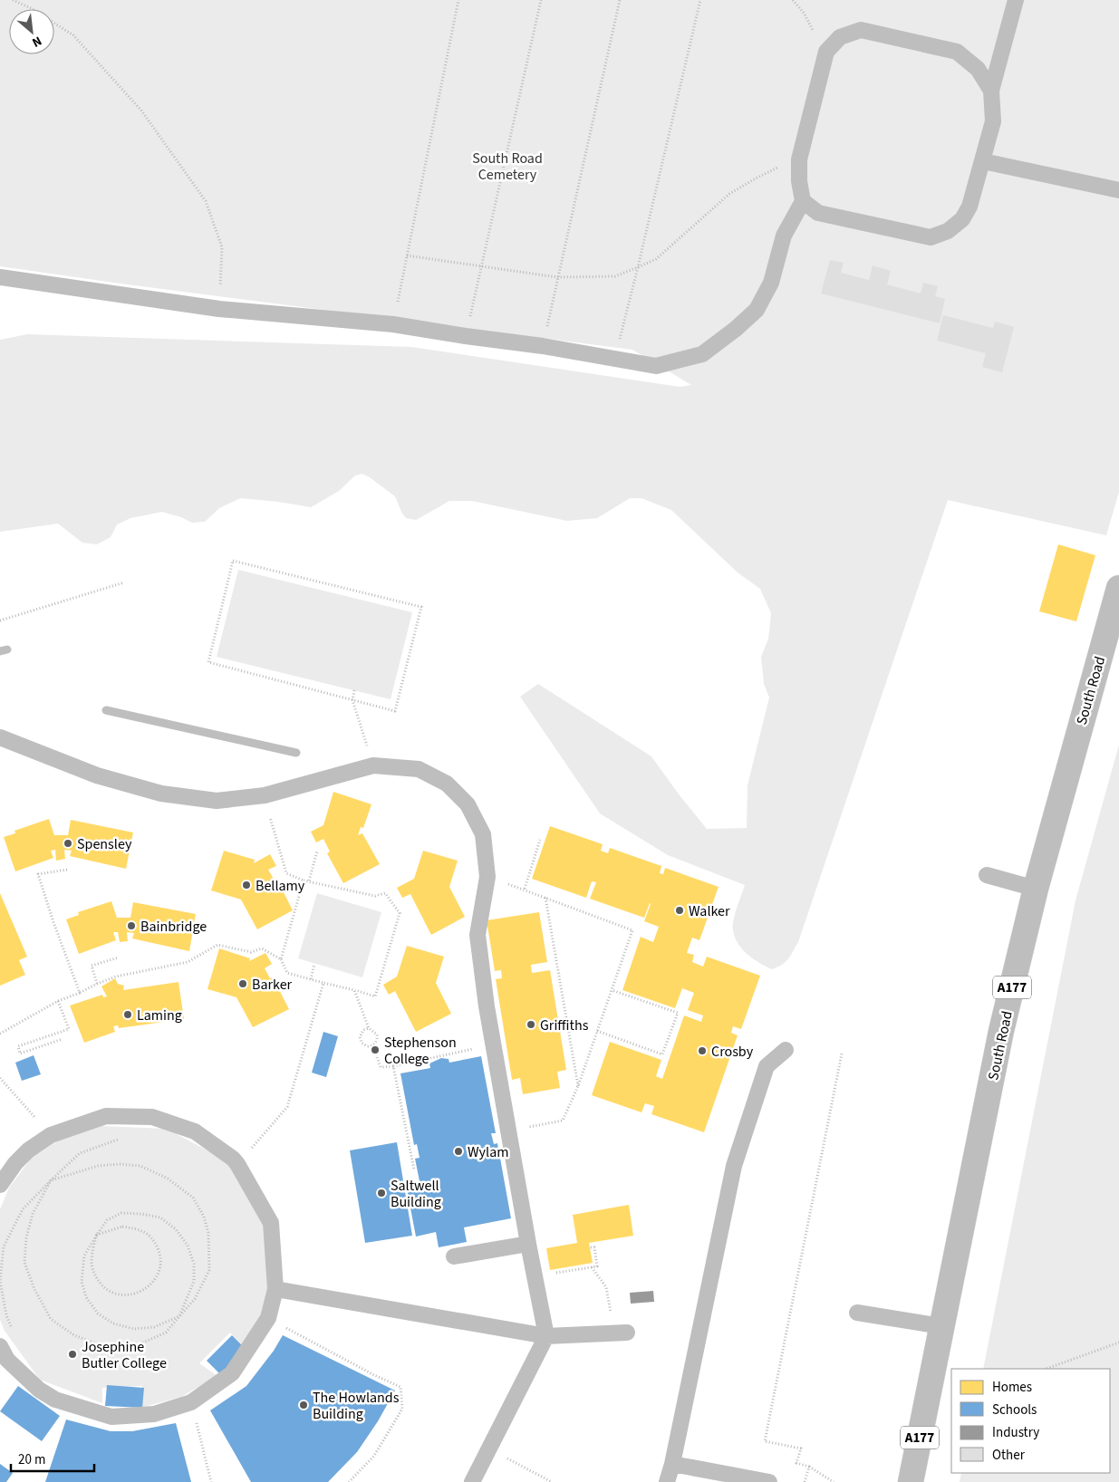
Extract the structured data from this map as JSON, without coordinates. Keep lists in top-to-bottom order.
{
  "streets": {
    "main road": ["South Road", "A177"]
  },
  "parks": ["South Road Cemetery"],
  "places": [
    "Spensley",
    "Bellamy",
    "Walker",
    "Bainbridge",
    "Barker",
    "Laming",
    "Griffiths",
    "Stephenson College",
    "Crosby",
    "Wylam",
    "Saltwell Building",
    "Josephine Butler College",
    "The Howlands Building"
  ],
  "legend": [
    "Homes",
    "Schools",
    "Industry",
    "Other"
  ],
  "scale_bar": "20 m",
  "north": "bottom right"
}
